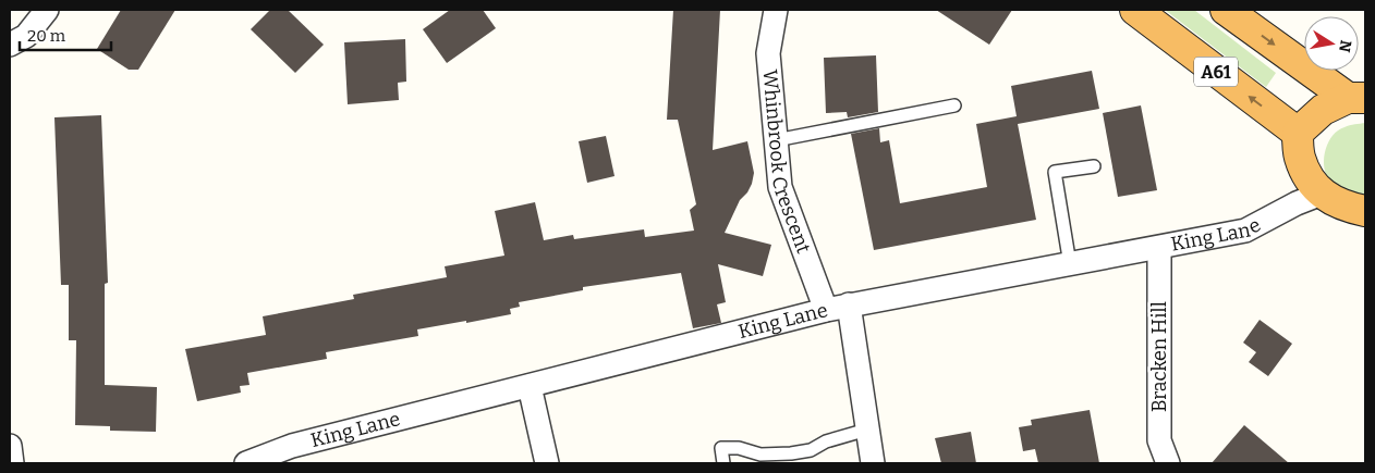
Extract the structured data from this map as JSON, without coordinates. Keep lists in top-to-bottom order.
{
  "streets": {
    "highway": ["A61"],
    "street": ["Whinbrook Crescent", "King Lane", "Bracken Hill"]
  },
  "crossings": [
    ["Whinbrook Crescent", "King Lane"],
    ["King Lane", "Bracken Hill"]
  ],
  "scale_bar": "20 m",
  "north": "right"
}
